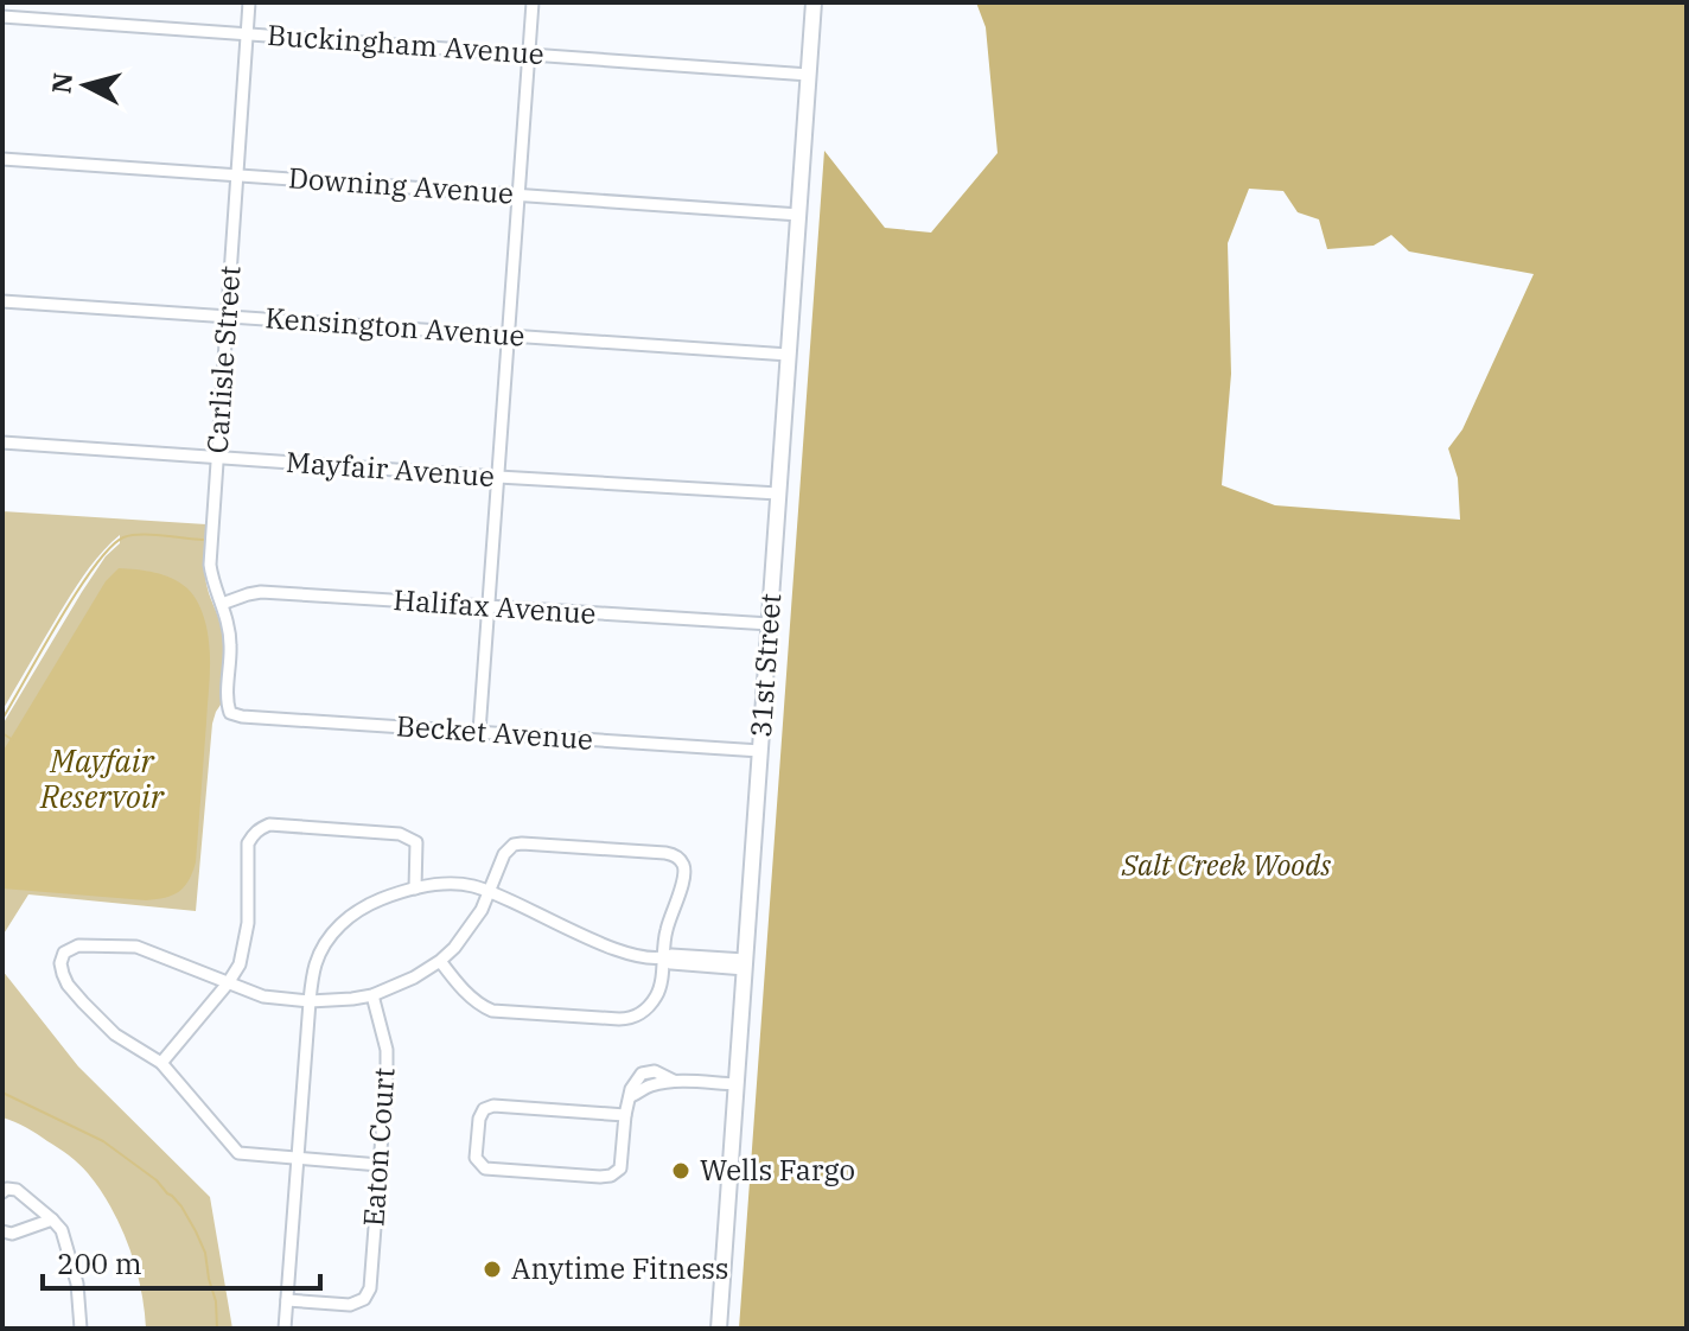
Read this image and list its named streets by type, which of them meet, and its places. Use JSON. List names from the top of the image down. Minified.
{"streets":{"main road":["31st Street"],"street":["Buckingham Avenue","Downing Avenue","Kensington Avenue","Carlisle Street","Mayfair Avenue","Halifax Avenue","Becket Avenue","Eaton Court"]},"crossings":[["Buckingham Avenue","Carlisle Street"],["Buckingham Avenue","31st Street"],["Downing Avenue","Carlisle Street"],["Downing Avenue","31st Street"],["Kensington Avenue","Carlisle Street"],["Kensington Avenue","31st Street"],["Carlisle Street","Mayfair Avenue"],["Carlisle Street","Halifax Avenue"],["Carlisle Street","Becket Avenue"],["Mayfair Avenue","31st Street"],["Halifax Avenue","31st Street"],["31st Street","Becket Avenue"]],"water":["Mayfair Reservoir"],"parks":["Salt Creek Woods"],"places":["Wells Fargo","Anytime Fitness"],"scale_bar":"200 m","north":"left"}
